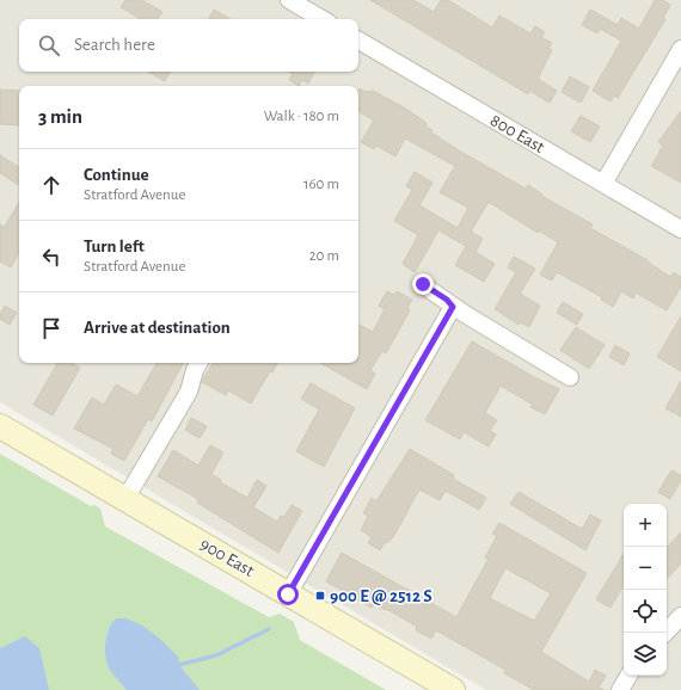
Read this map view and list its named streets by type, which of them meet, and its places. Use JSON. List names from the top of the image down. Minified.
{"streets":{"street":["800 East","900 East"]},"places":{"transit":["900 E @ 2512 S"]},"page":{"search":"Search here","heading":["3 min","Walk · 180 m"],"list":[["Continue","Stratford Avenue","160 m"],["Turn left","Stratford Avenue","20 m"],"Arrive at destination"],"map_buttons":["+","−"]}}
